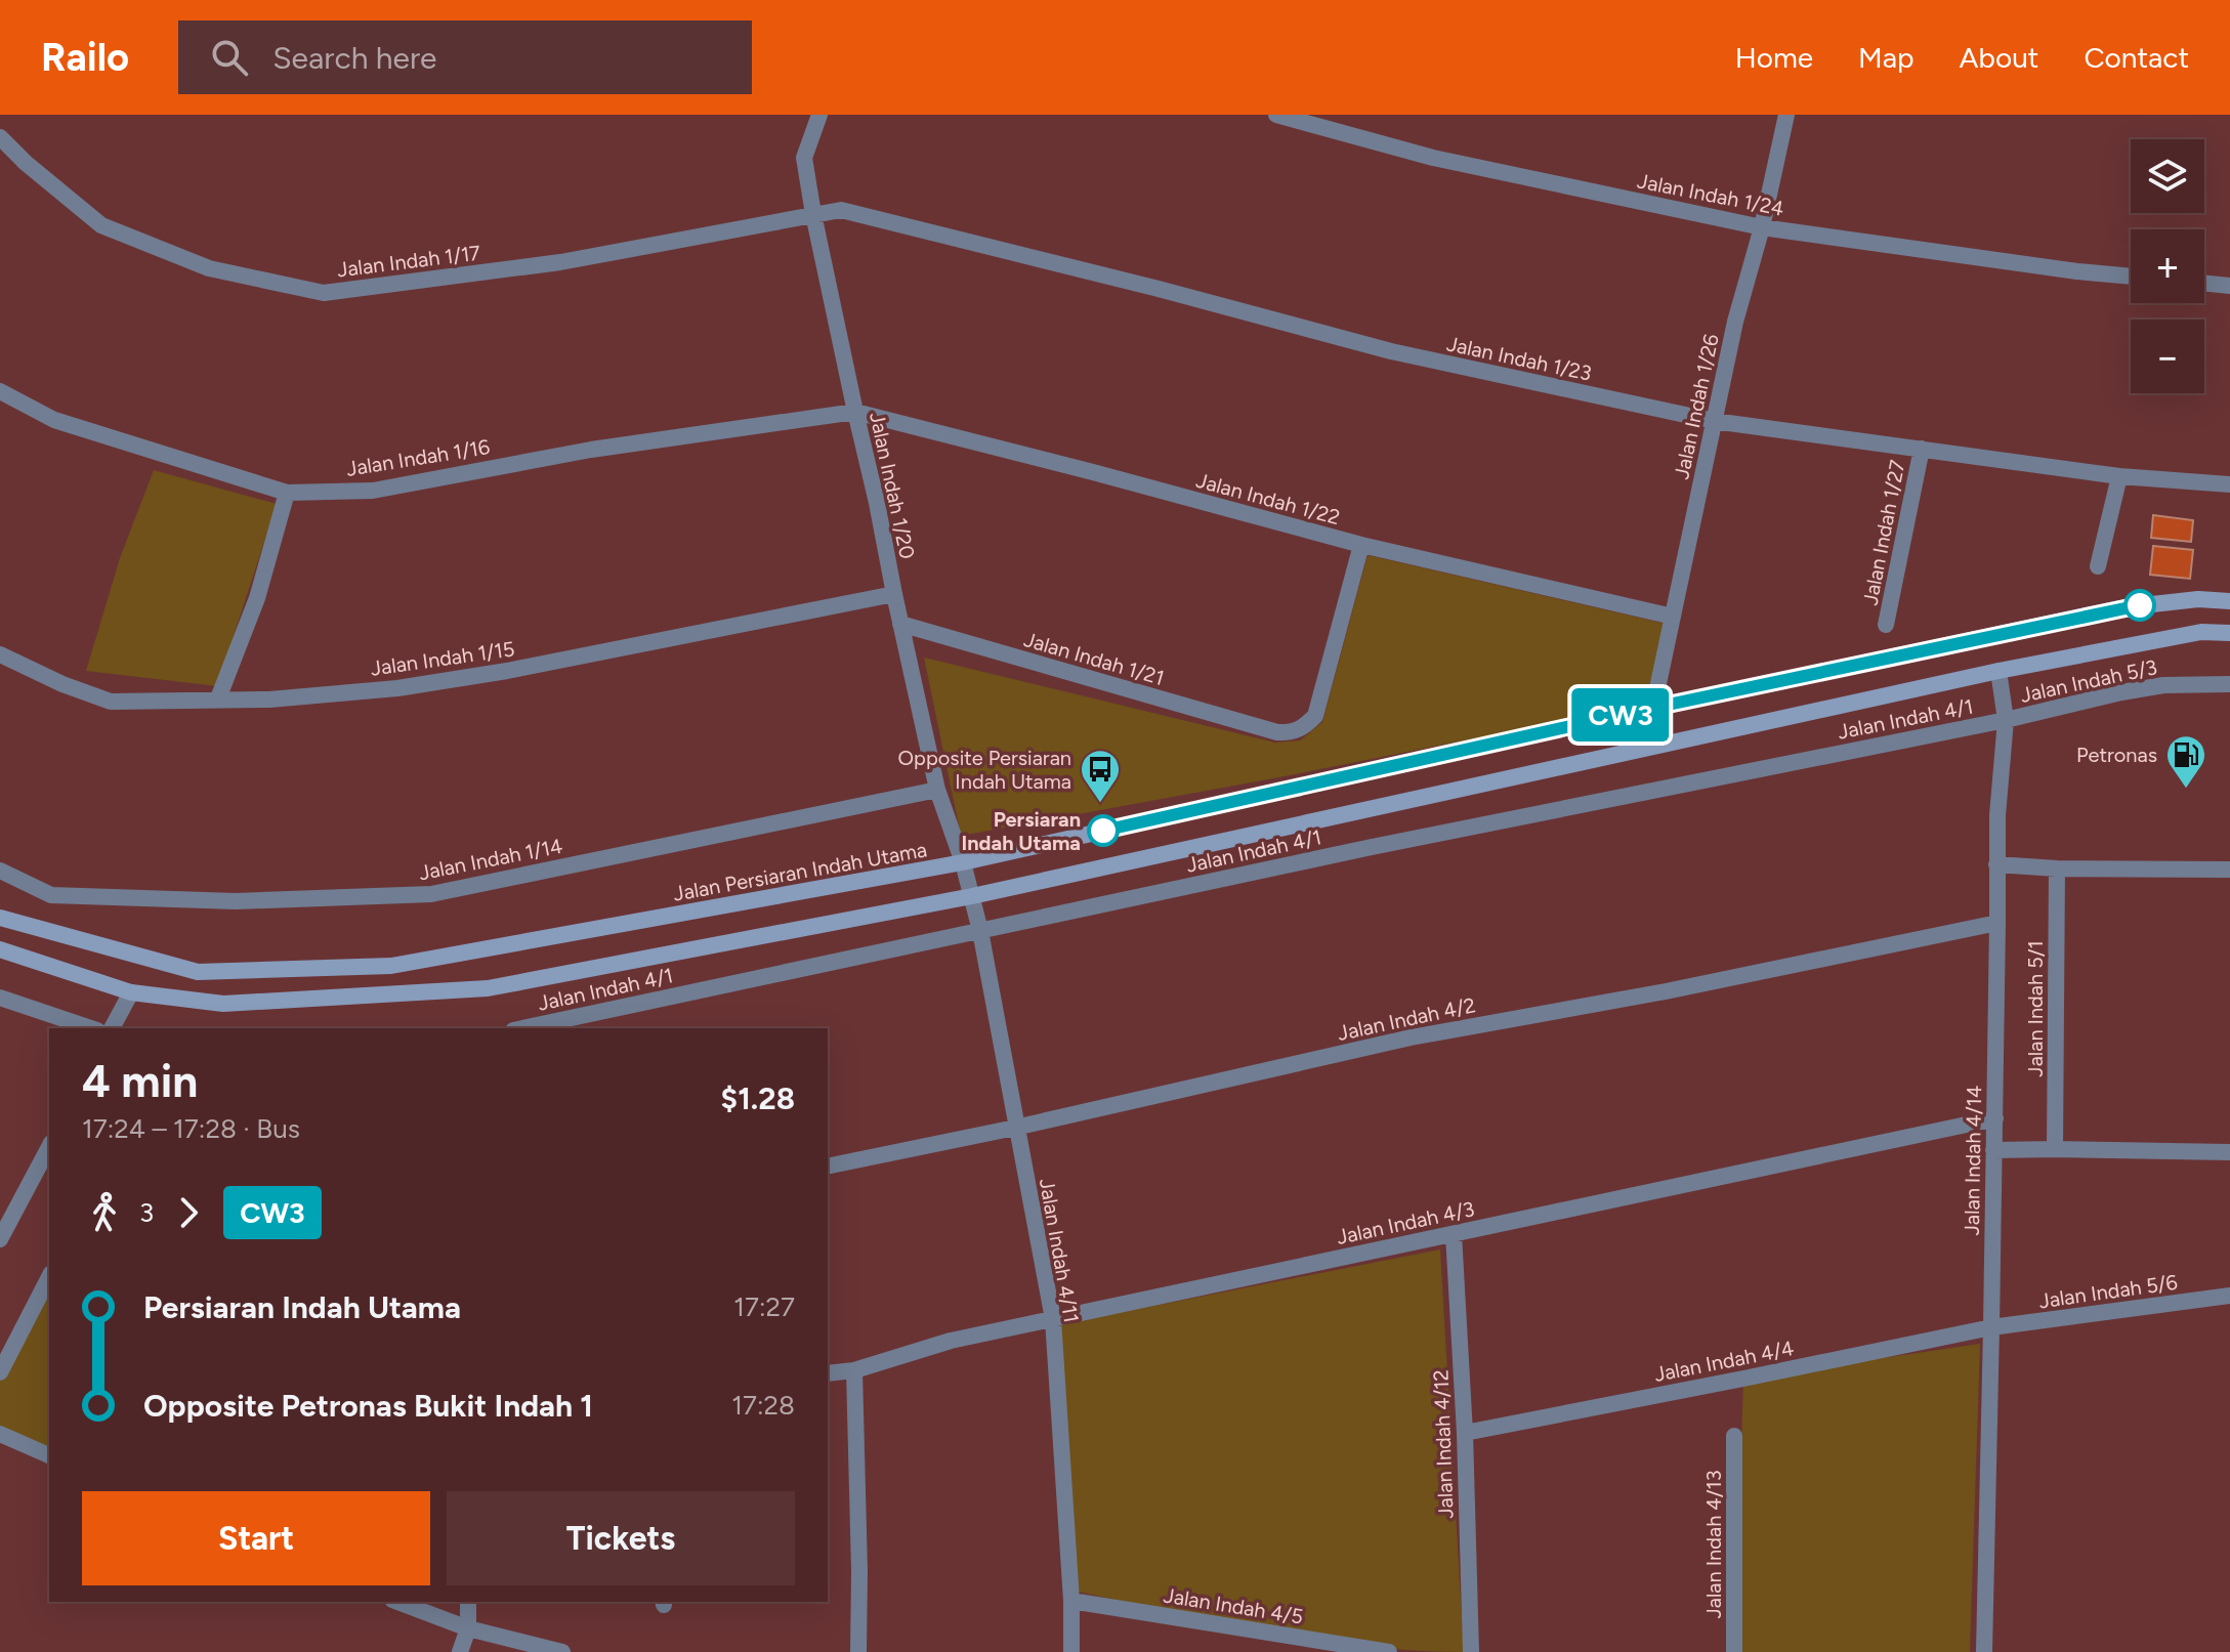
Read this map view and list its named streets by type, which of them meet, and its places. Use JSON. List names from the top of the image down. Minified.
{"streets":{"main road":["Jalan Persiaran Indah Utama"],"street":["Jalan Indah 1/24","Jalan Indah 1/17","Jalan Indah 1/23","Jalan Indah 1/26","Jalan Indah 1/16","Jalan Indah 1/20","Jalan Indah 1/22","Jalan Indah 1/27","Jalan Indah 1/15","Jalan Indah 1/21","Jalan Indah 5/3","Jalan Indah 4/1","Jalan Indah 1/14","Jalan Indah 5/1","Jalan Indah 4/2","Jalan Indah 4/14","Jalan Indah 4/3","Jalan Indah 4/11","Jalan Indah 5/6","Jalan Indah 4/4","Jalan Indah 4/12","Jalan Indah 4/13","Jalan Indah 4/5"]},"crossings":[["Jalan Indah 1/24","Jalan Indah 1/26"],["Jalan Indah 1/17","Jalan Indah 1/23"],["Jalan Indah 1/17","Jalan Indah 1/20"],["Jalan Indah 1/23","Jalan Indah 1/26"],["Jalan Indah 1/23","Jalan Indah 1/20"],["Jalan Indah 1/23","Jalan Indah 1/27"],["Jalan Indah 1/26","Jalan Indah 1/22"],["Jalan Indah 1/26","Jalan Persiaran Indah Utama"],["Jalan Indah 1/16","Jalan Indah 1/20"],["Jalan Indah 1/16","Jalan Indah 1/22"],["Jalan Indah 1/20","Jalan Indah 1/22"],["Jalan Indah 1/20","Jalan Indah 1/15"],["Jalan Indah 1/20","Jalan Indah 1/21"],["Jalan Indah 1/20","Jalan Indah 1/14"],["Jalan Indah 1/20","Jalan Persiaran Indah Utama"],["Jalan Indah 1/20","Jalan Indah 4/11"],["Jalan Indah 1/22","Jalan Indah 1/21"],["Jalan Indah 5/3","Jalan Indah 4/1"],["Jalan Indah 5/3","Jalan Indah 4/14"],["Jalan Indah 4/1","Jalan Indah 4/14"],["Jalan Indah 4/1","Jalan Indah 4/11"],["Jalan Persiaran Indah Utama","Jalan Indah 4/11"],["Jalan Indah 4/2","Jalan Indah 4/14"],["Jalan Indah 4/2","Jalan Indah 4/11"],["Jalan Indah 4/14","Jalan Indah 4/3"],["Jalan Indah 4/14","Jalan Indah 5/6"],["Jalan Indah 4/14","Jalan Indah 4/4"],["Jalan Indah 4/3","Jalan Indah 4/11"],["Jalan Indah 4/3","Jalan Indah 4/12"],["Jalan Indah 4/11","Jalan Indah 4/5"],["Jalan Indah 5/6","Jalan Indah 4/4"],["Jalan Indah 4/4","Jalan Indah 4/12"]],"places":{"fuel station":["Petronas"],"bus stop":["Opposite Persiaran Indah Utama"],"other":["Persiaran Indah Utama"]},"lines":["bus line CW3"],"page":{"header":"Railo","search":"Search here","nav":["Home","Map","About","Contact"],"on_map":"CW3","map_buttons":["+","−"],"heading":["4 min","17:24 – 17:28 · Bus","$1.28"],"legs":["3","CW3"],"list":[{"name":"Persiaran Indah Utama","value":"17:27"},{"name":"Opposite Petronas Bukit Indah 1","value":"17:28"}],"buttons":["Start","Tickets"]}}
